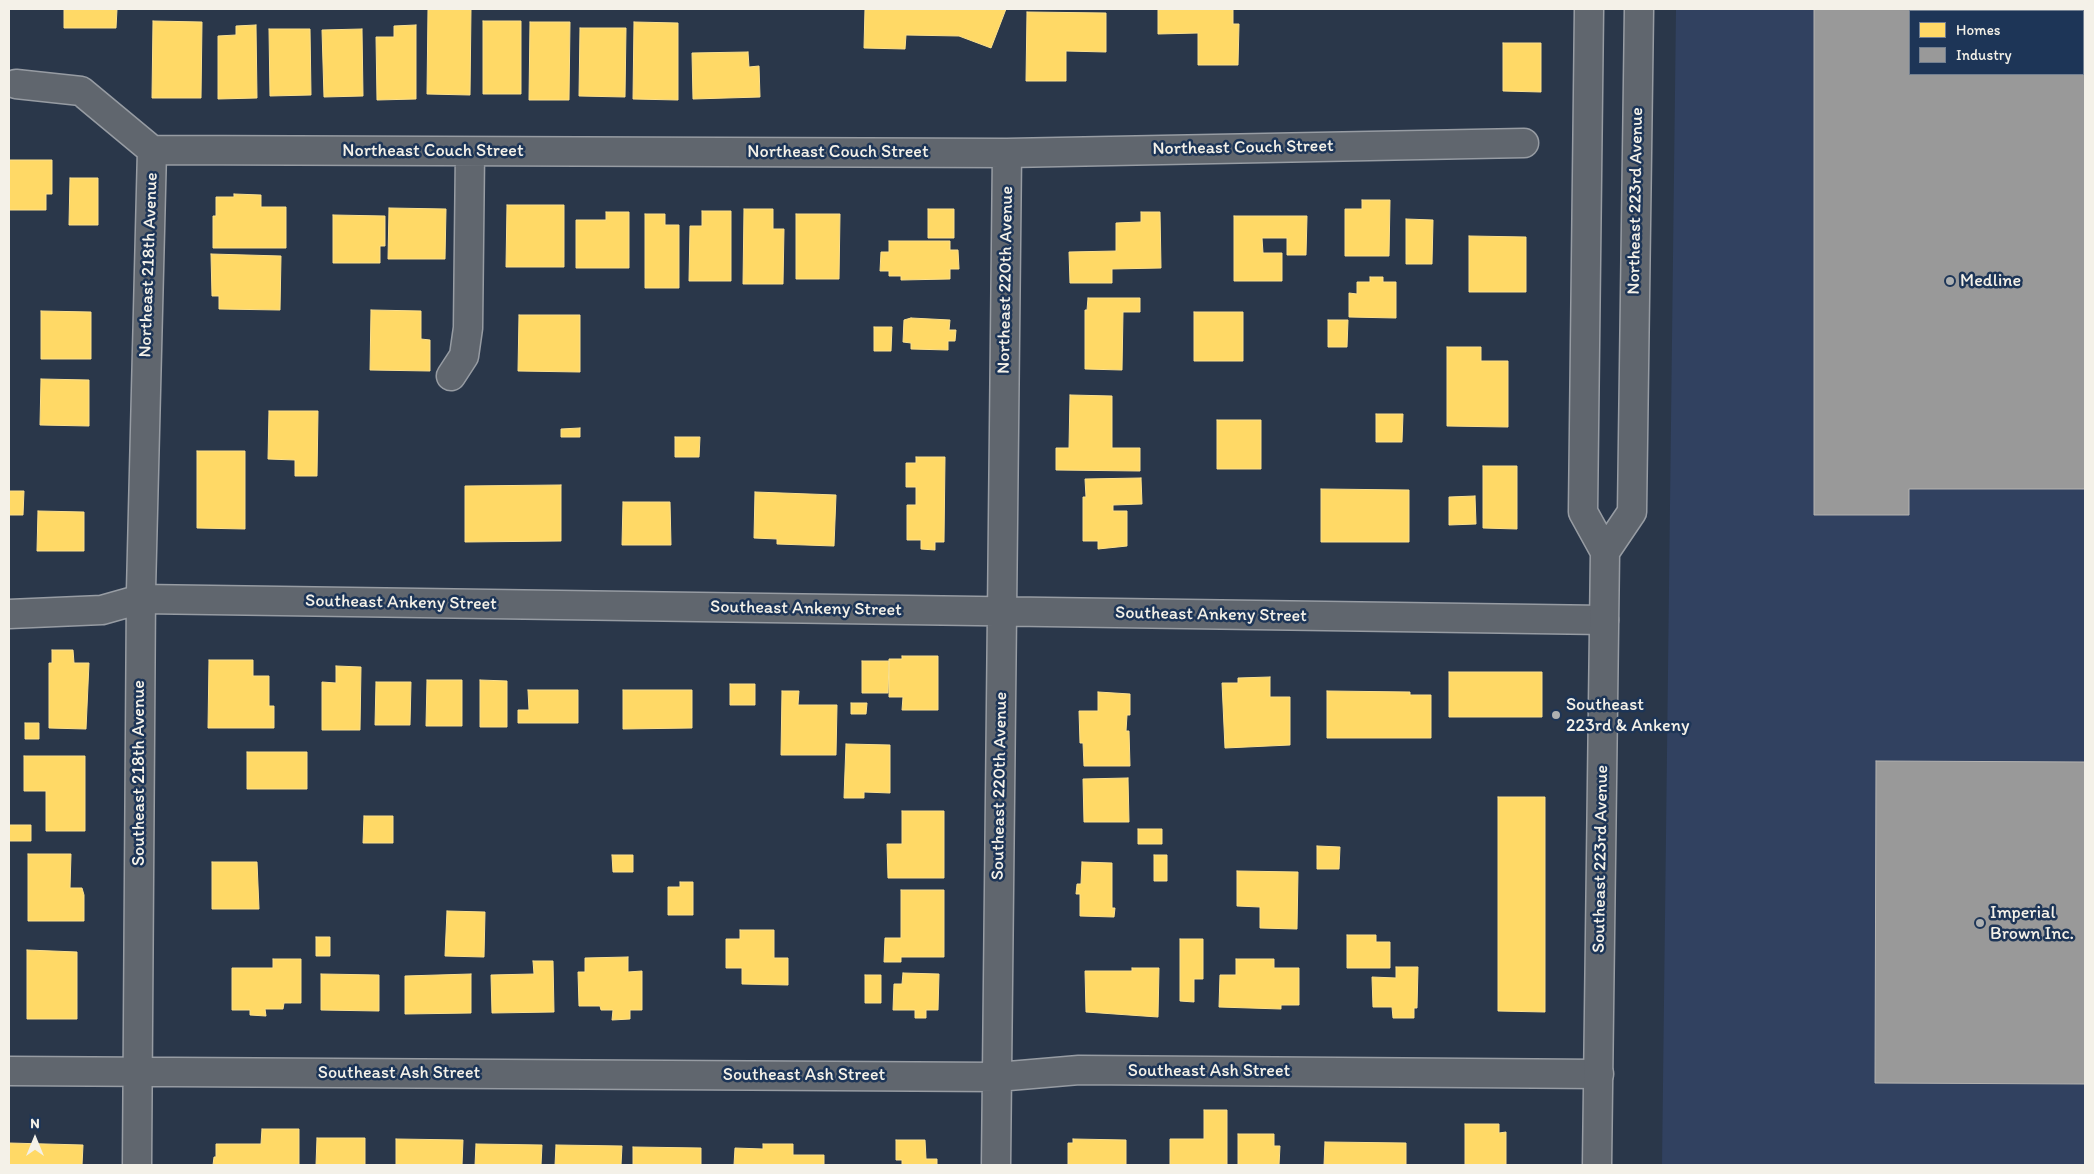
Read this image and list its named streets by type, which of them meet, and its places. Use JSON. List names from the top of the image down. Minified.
{"streets":{"street":["Northeast Couch Street","Northeast 223rd Avenue","Northeast 218th Avenue","Northeast 220th Avenue","Southeast Ankeny Street","Southeast 218th Avenue","Southeast 220th Avenue","Southeast 223rd Avenue","Southeast Ash Street"]},"crossings":[["Northeast Couch Street","Northeast 218th Avenue"],["Northeast Couch Street","Northeast 220th Avenue"],["Northeast 223rd Avenue","Southeast 223rd Avenue"],["Northeast 218th Avenue","Southeast 218th Avenue"],["Northeast 220th Avenue","Southeast 220th Avenue"],["Southeast Ankeny Street","Southeast 218th Avenue"],["Southeast Ankeny Street","Southeast 220th Avenue"],["Southeast Ankeny Street","Southeast 223rd Avenue"],["Southeast 218th Avenue","Southeast Ash Street"],["Southeast 220th Avenue","Southeast Ash Street"],["Southeast 223rd Avenue","Southeast Ash Street"]],"places":["Medline","Southeast 223rd & Ankeny","Imperial Brown Inc."],"legend":["Homes","Industry"],"north":"top"}
